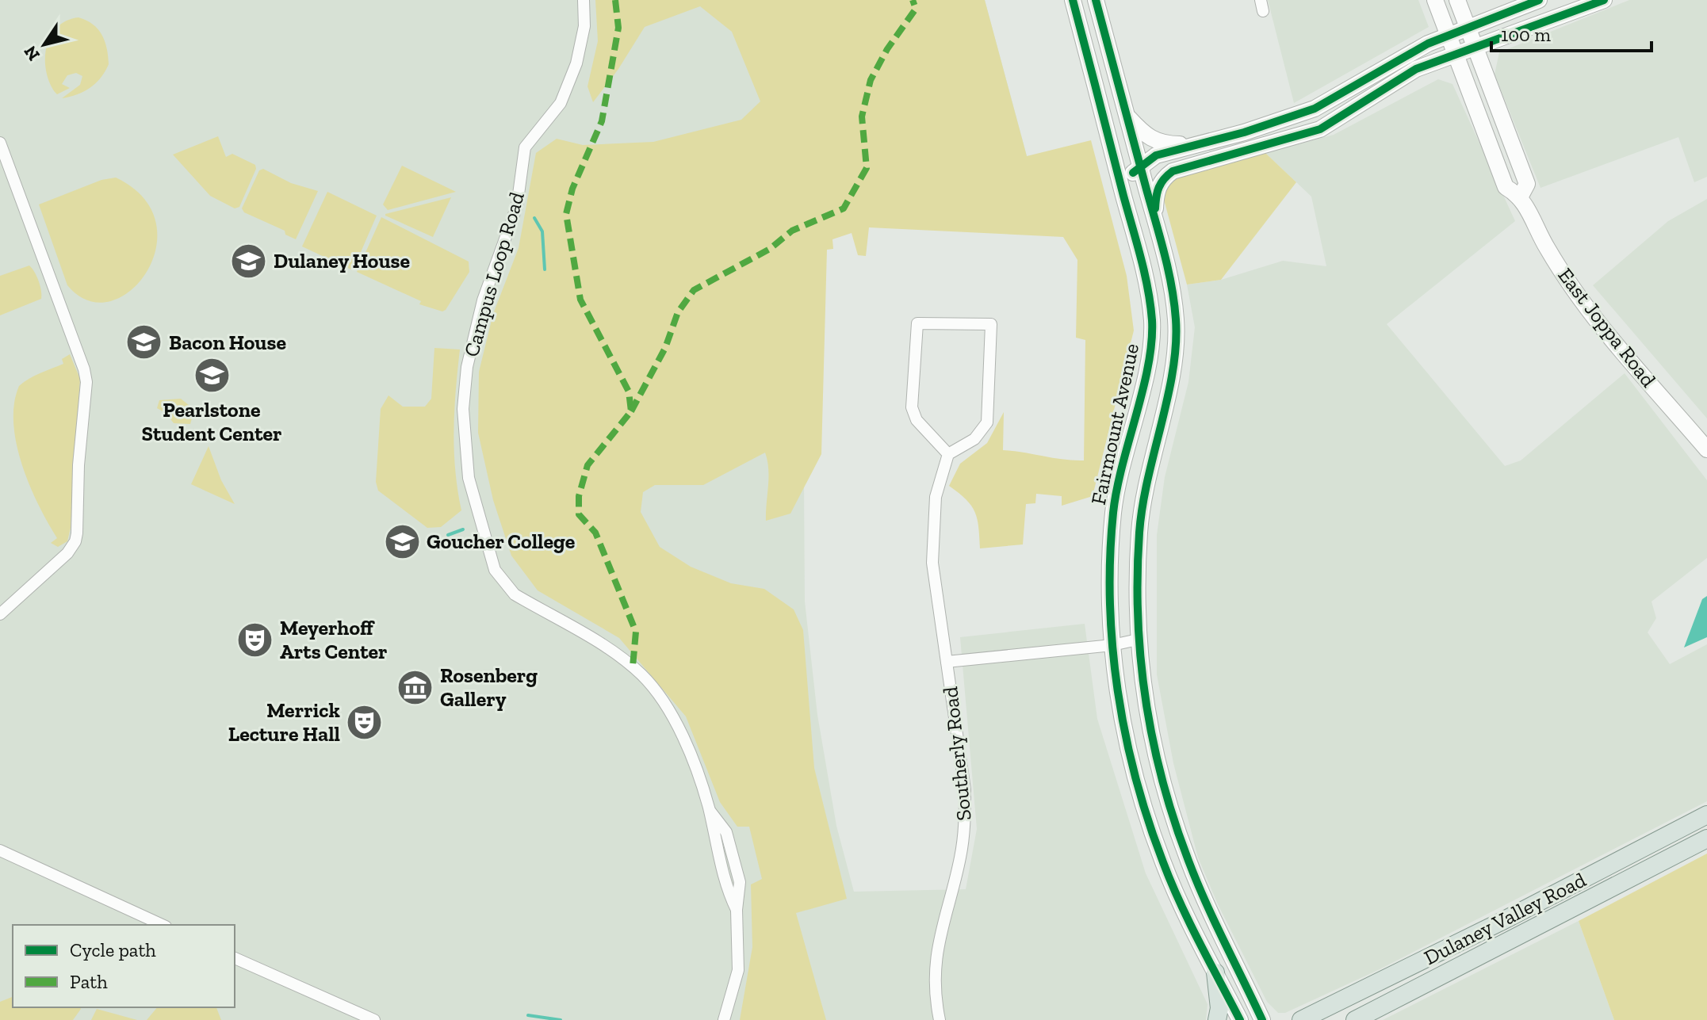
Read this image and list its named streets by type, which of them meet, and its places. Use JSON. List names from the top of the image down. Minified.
{"streets":{"main road":["East Joppa Road","Fairmount Avenue","Dulaney Valley Road"],"street":["Campus Loop Road","Southerly Road"]},"crossings":[["East Joppa Road","Fairmount Avenue"]],"places":{"school or university":["Dulaney House","Bacon House","Pearlstone Student Center","Goucher College"],"theatre":["Meyerhoff Arts Center","Merrick Lecture Hall"],"museum":["Rosenberg Gallery"]},"legend":["Cycle path","Path"],"scale_bar":"100 m","north":"bottom left"}
